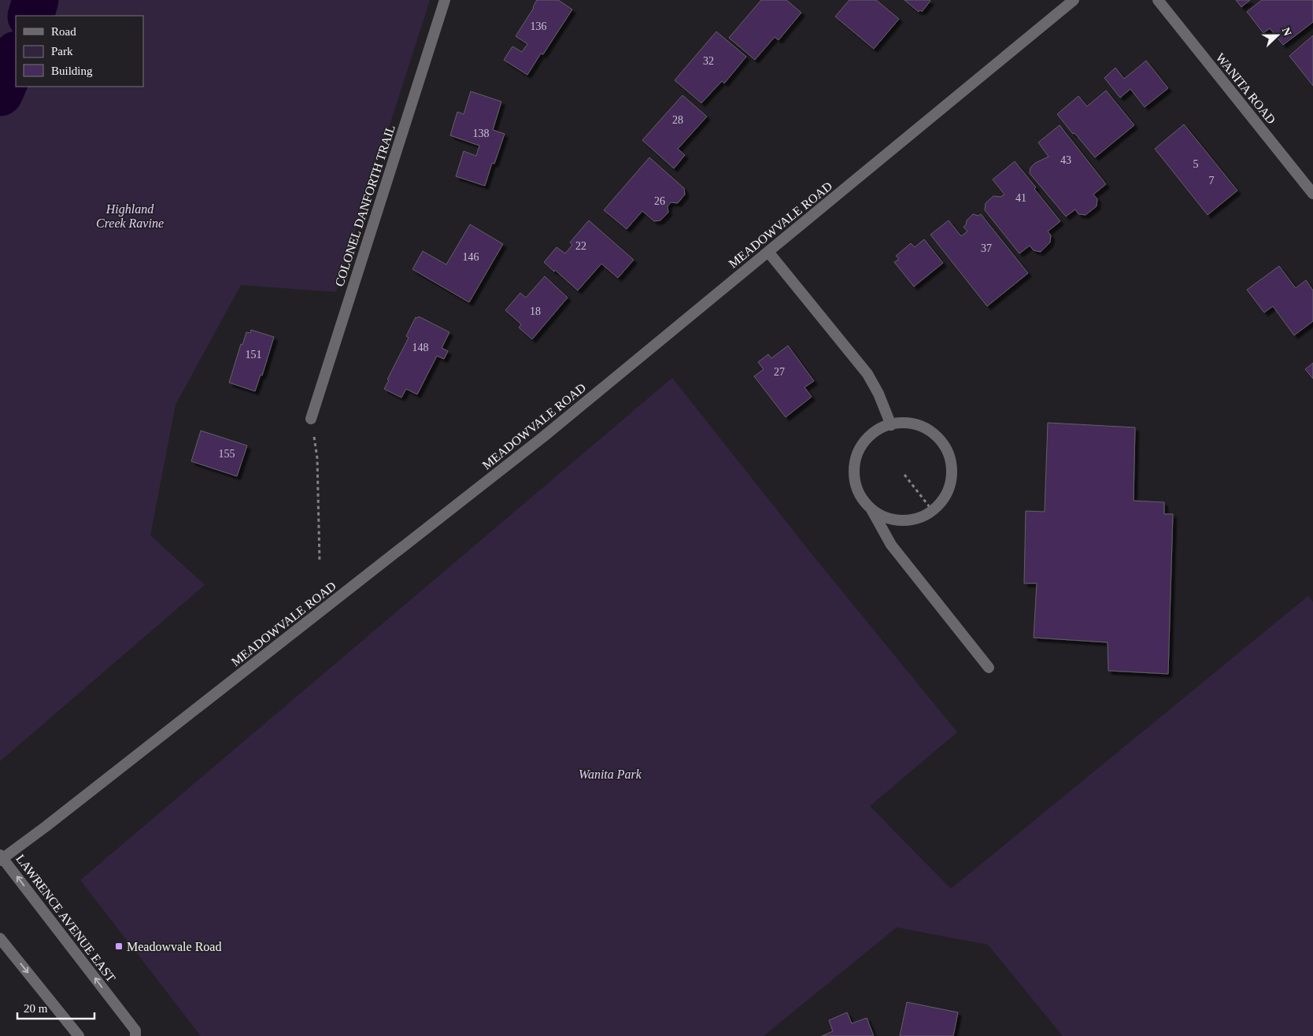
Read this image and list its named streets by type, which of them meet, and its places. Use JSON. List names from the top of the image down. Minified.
{"streets":{"street":["WANITA ROAD","COLONEL DANFORTH TRAIL","MEADOWVALE ROAD","LAWRENCE AVENUE EAST"]},"crossings":[["MEADOWVALE ROAD","LAWRENCE AVENUE EAST"]],"parks":["Highland Creek Ravine","Wanita Park"],"places":{"transit":["Meadowvale Road"]},"house_numbers":["136","32","28","138","43","5","7","41","26","22","37","146","18","148","151","27","155"],"legend":["Road","Park","Building"],"scale_bar":"20 m","north":"right"}
